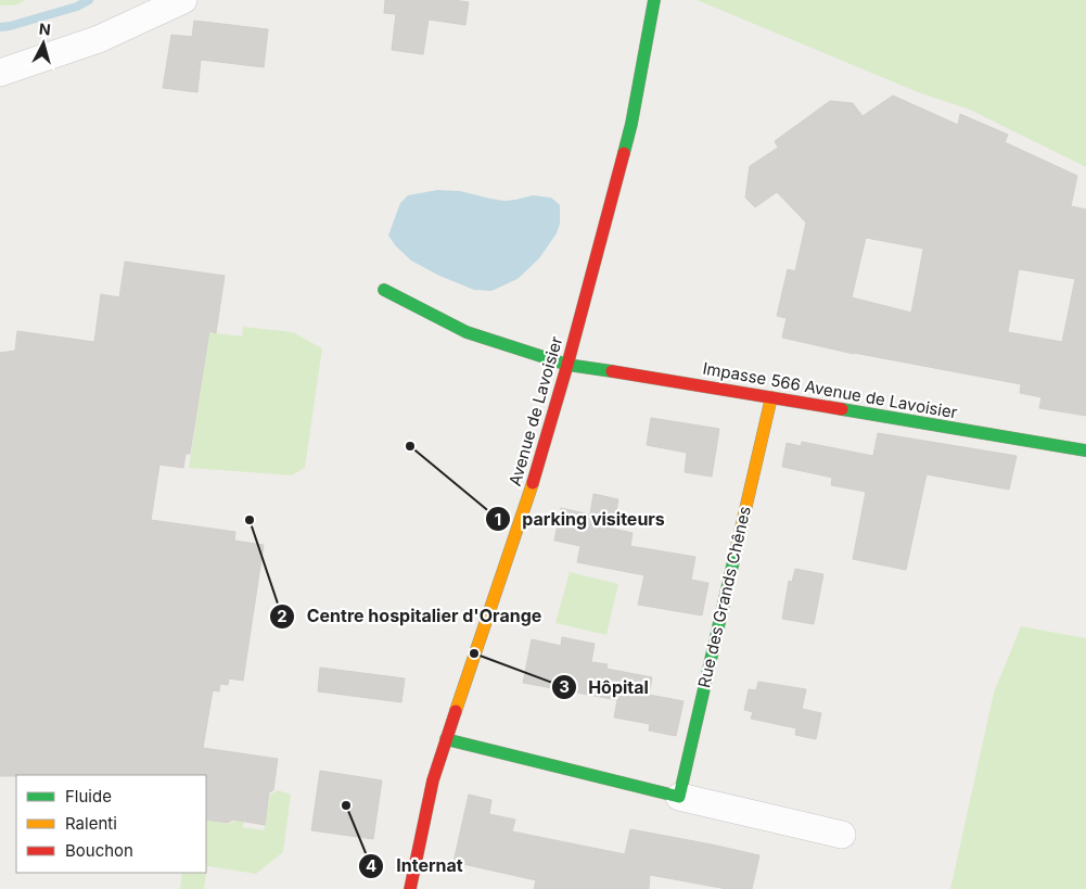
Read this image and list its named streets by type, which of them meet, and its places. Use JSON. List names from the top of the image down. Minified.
{"streets":{"street":["Impasse 566 Avenue de Lavoisier","Avenue de Lavoisier","Rue des Grands Chênes"]},"crossings":[["Impasse 566 Avenue de Lavoisier","Avenue de Lavoisier"],["Impasse 566 Avenue de Lavoisier","Rue des Grands Chênes"]],"places":["parking visiteurs","Centre hospitalier d'Orange","Hôpital","Internat"],"legend":["Fluide","Ralenti","Bouchon"],"north":"top"}
